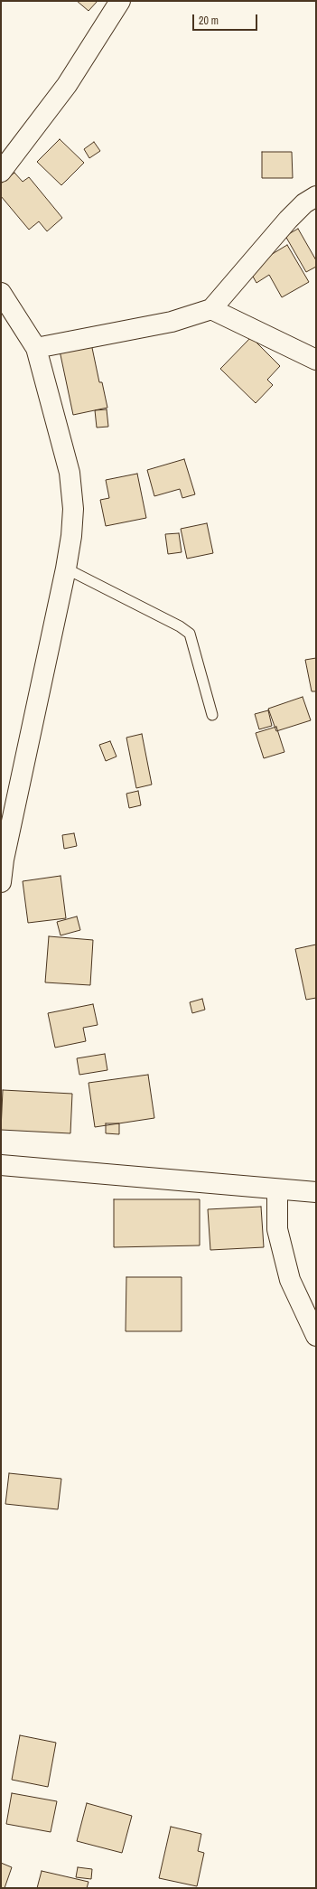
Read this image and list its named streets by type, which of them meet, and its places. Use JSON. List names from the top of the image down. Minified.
{"scale_bar":"20 m"}
